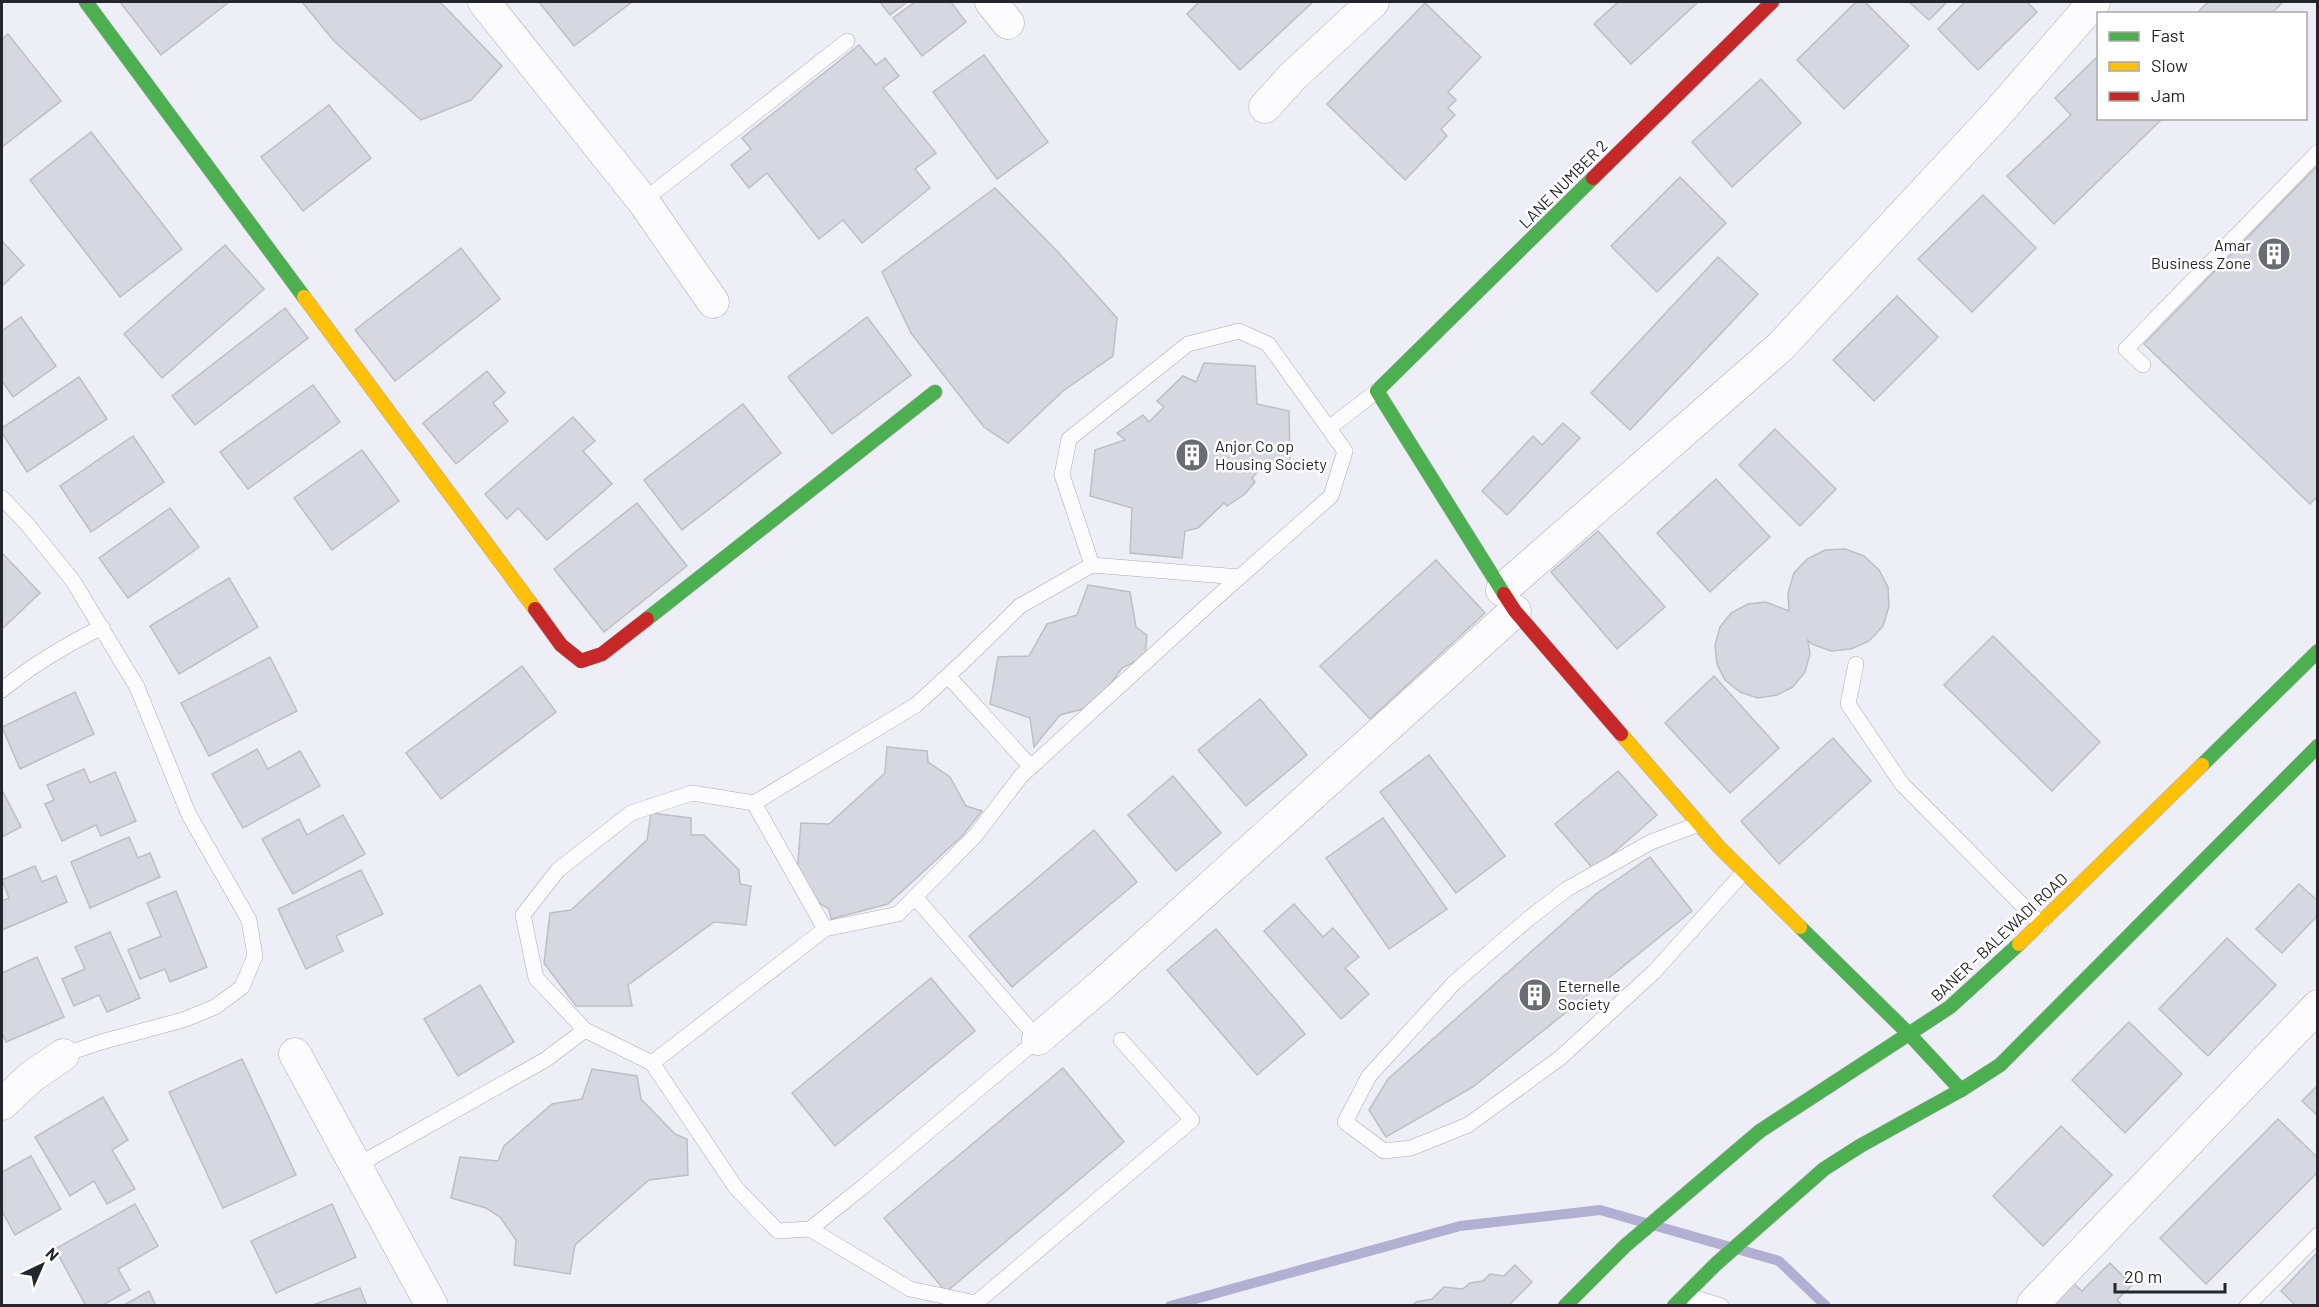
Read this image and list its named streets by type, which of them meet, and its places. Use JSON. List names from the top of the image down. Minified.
{"streets":{"street":["LANE NUMBER 2","BANER - BALEWADI ROAD"]},"places":{"building":["Amar Business Zone","Anjor Co op Housing Society","Eternelle Society"]},"legend":["Fast","Slow","Jam"],"scale_bar":"20 m","north":"top right"}
